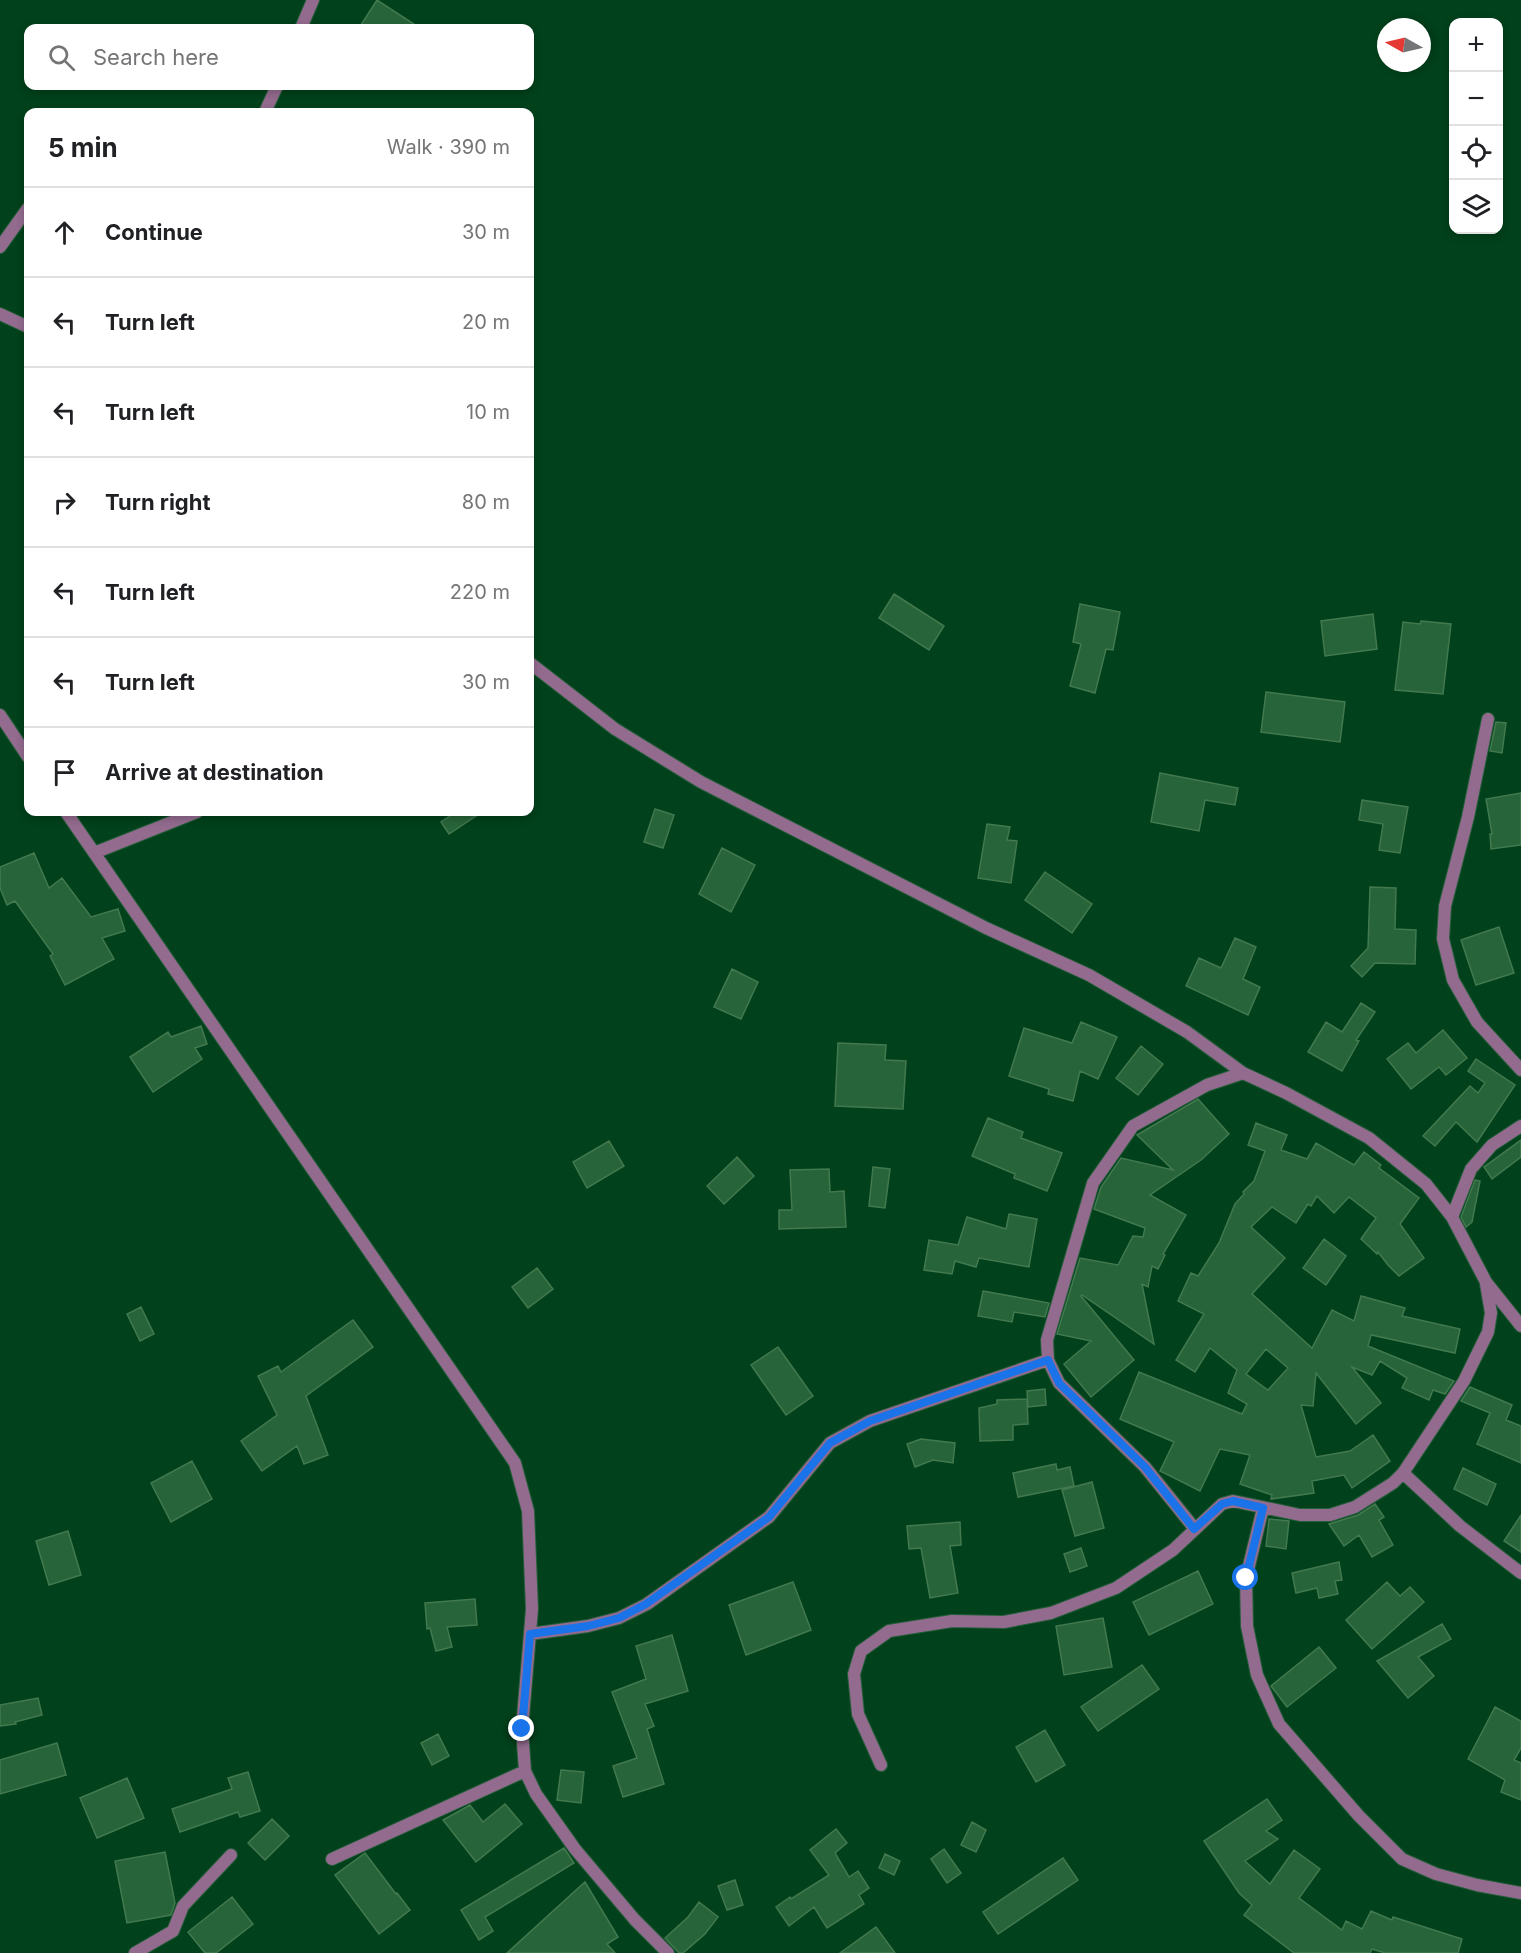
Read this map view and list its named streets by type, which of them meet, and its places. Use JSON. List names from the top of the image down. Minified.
{"north":"left","page":{"map_buttons":["+","−"],"search":"Search here","heading":["5 min","Walk · 390 m"],"list":[["Continue","30 m"],["Turn left","20 m"],["Turn left","10 m"],["Turn right","80 m"],["Turn left","220 m"],["Turn left","30 m"],"Arrive at destination"]}}
